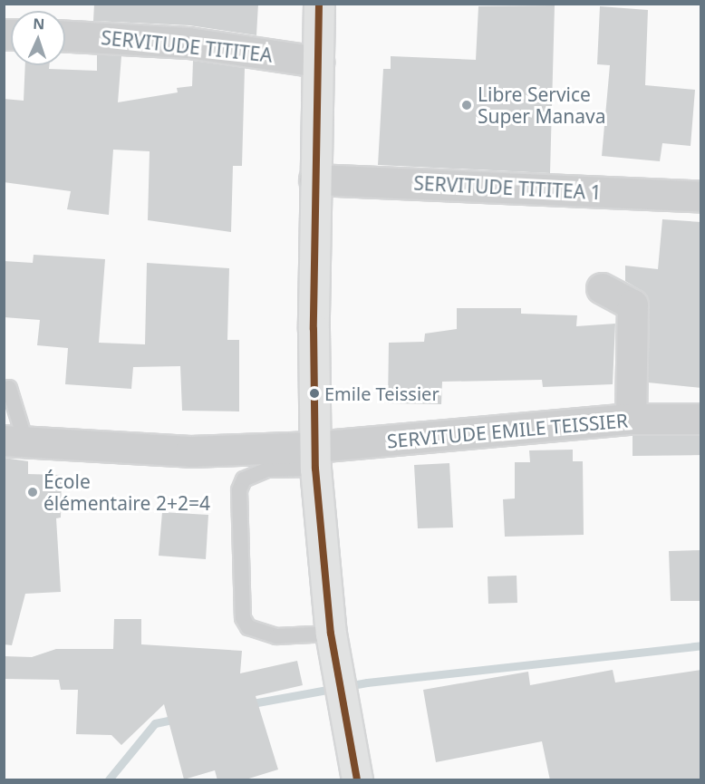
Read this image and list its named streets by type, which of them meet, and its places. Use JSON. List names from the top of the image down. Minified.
{"streets":{"street":["SERVITUDE TITITEA","SERVITUDE TITITEA 1","SERVITUDE EMILE TEISSIER"]},"places":["Libre Service Super Manava","Emile Teissier","École élémentaire 2+2=4"],"north":"top"}
